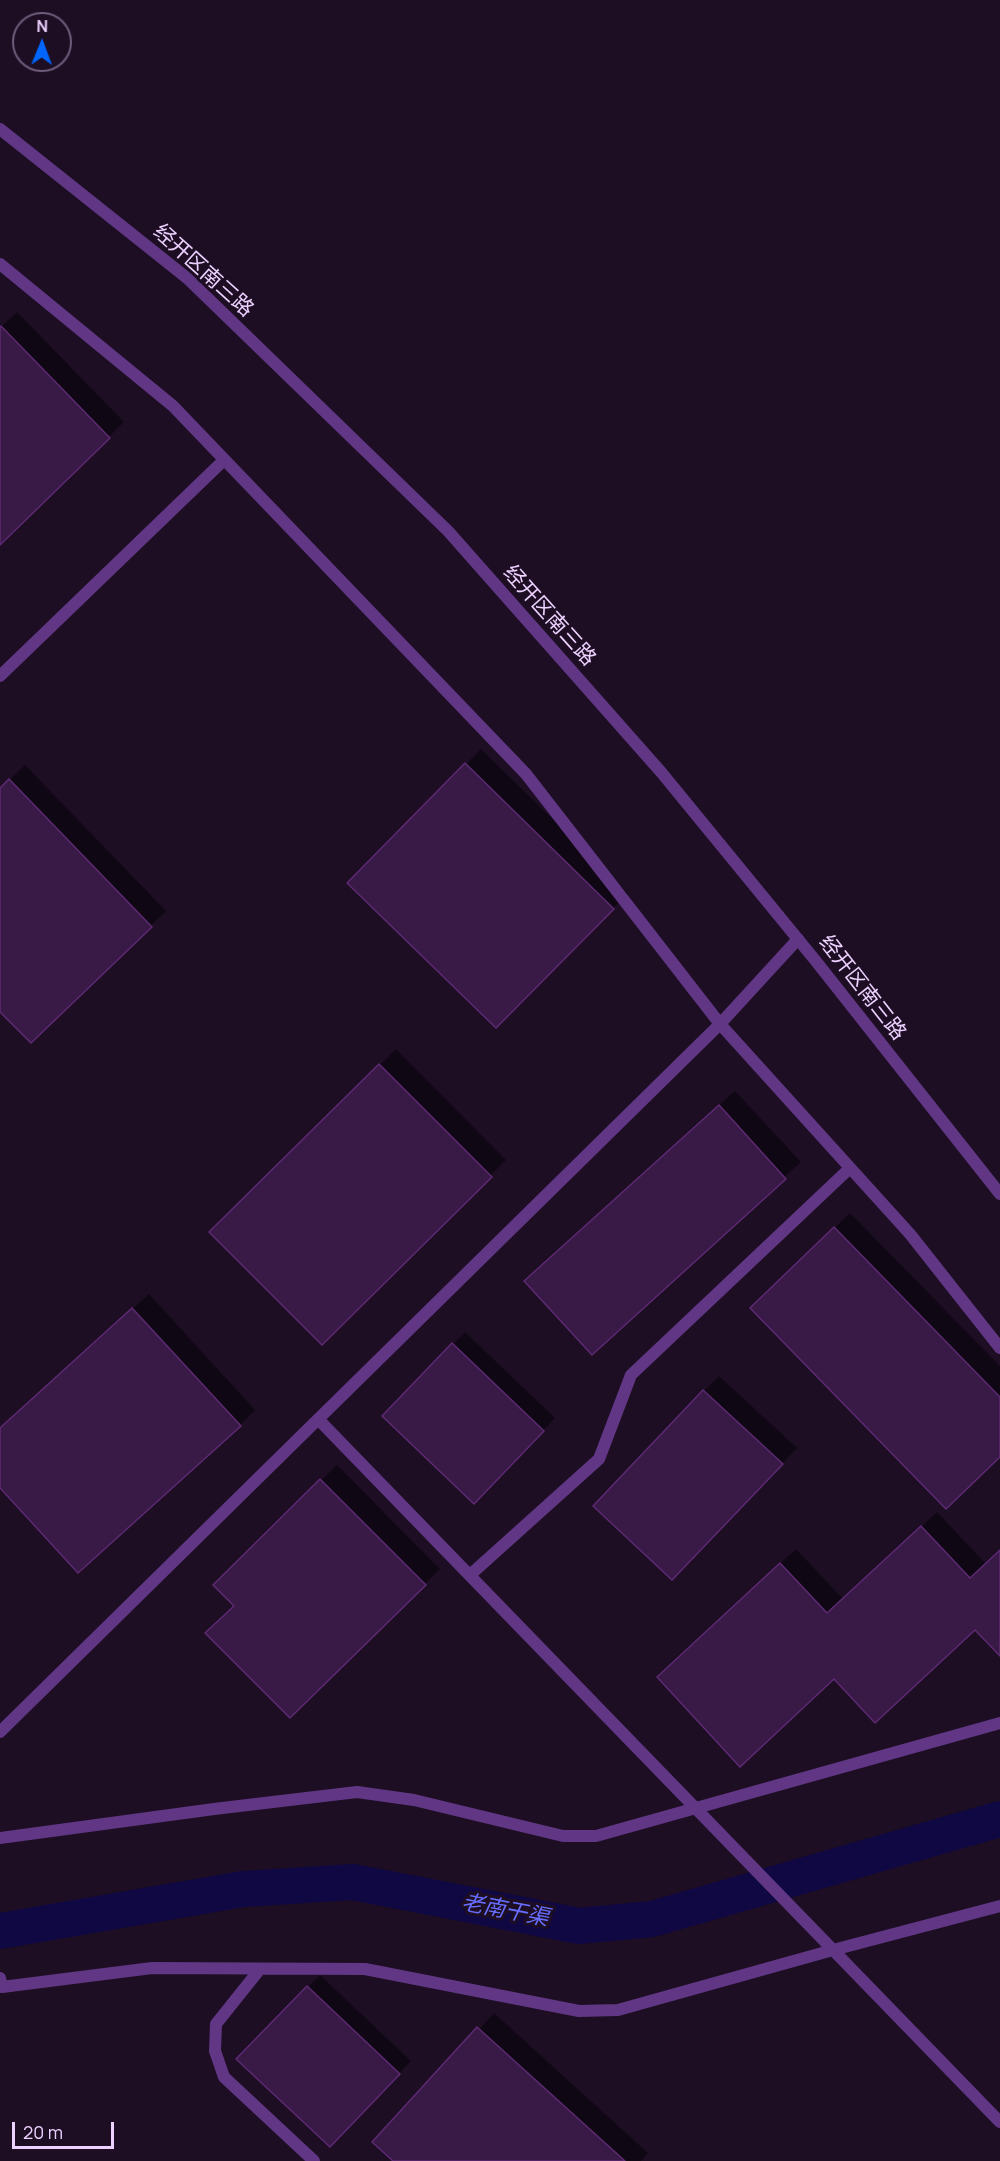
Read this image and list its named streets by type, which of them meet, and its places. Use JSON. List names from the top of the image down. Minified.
{"streets":{"street":["经开区南三路"]},"water":["老南干渠"],"scale_bar":"20 m","north":"top"}
